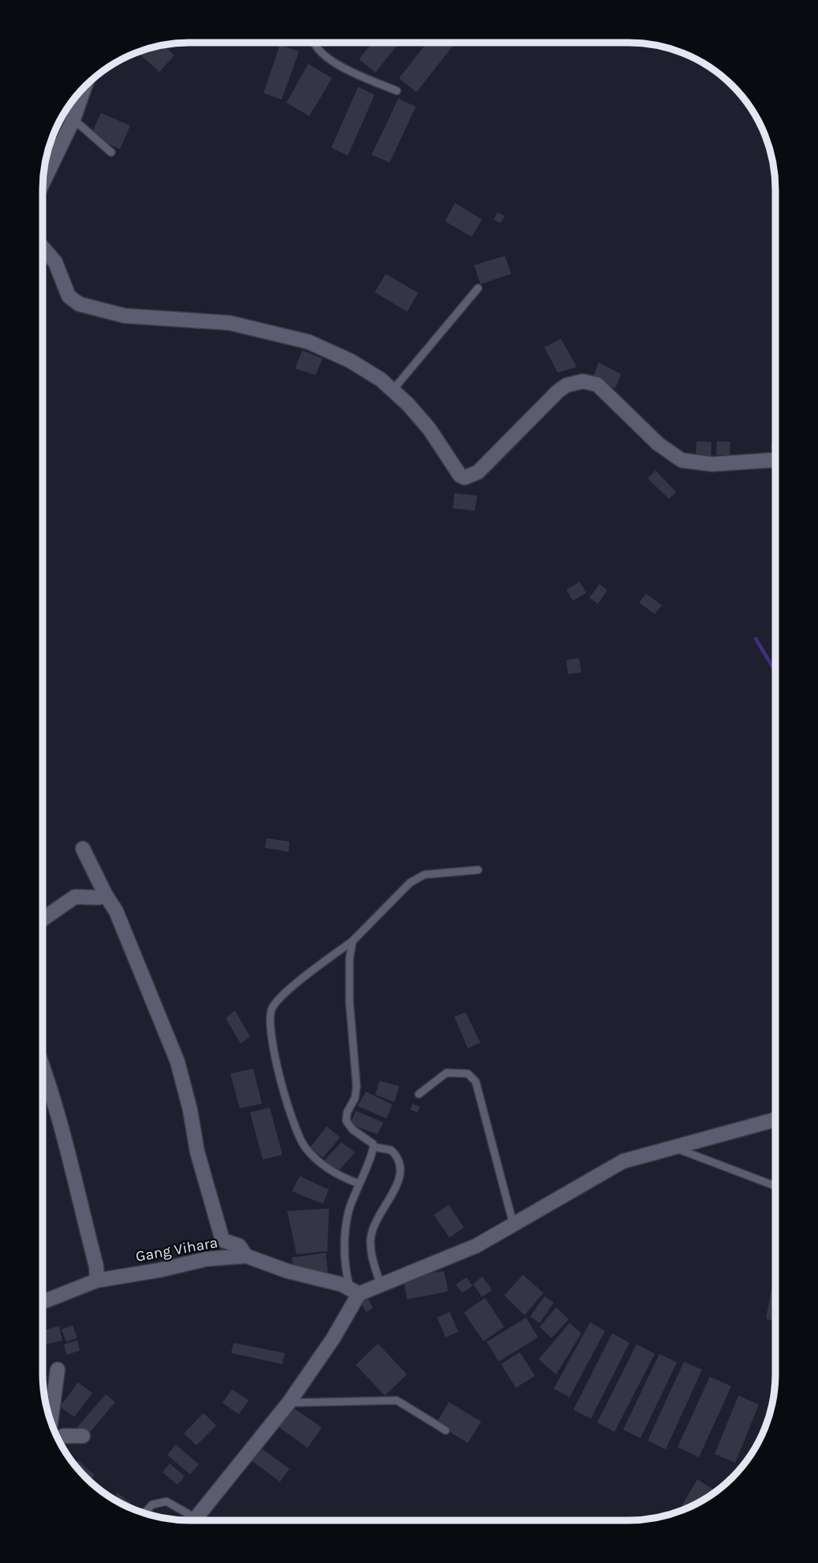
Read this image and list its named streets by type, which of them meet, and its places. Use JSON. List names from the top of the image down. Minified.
{"streets":{"street":["Gang Vihara"]}}
